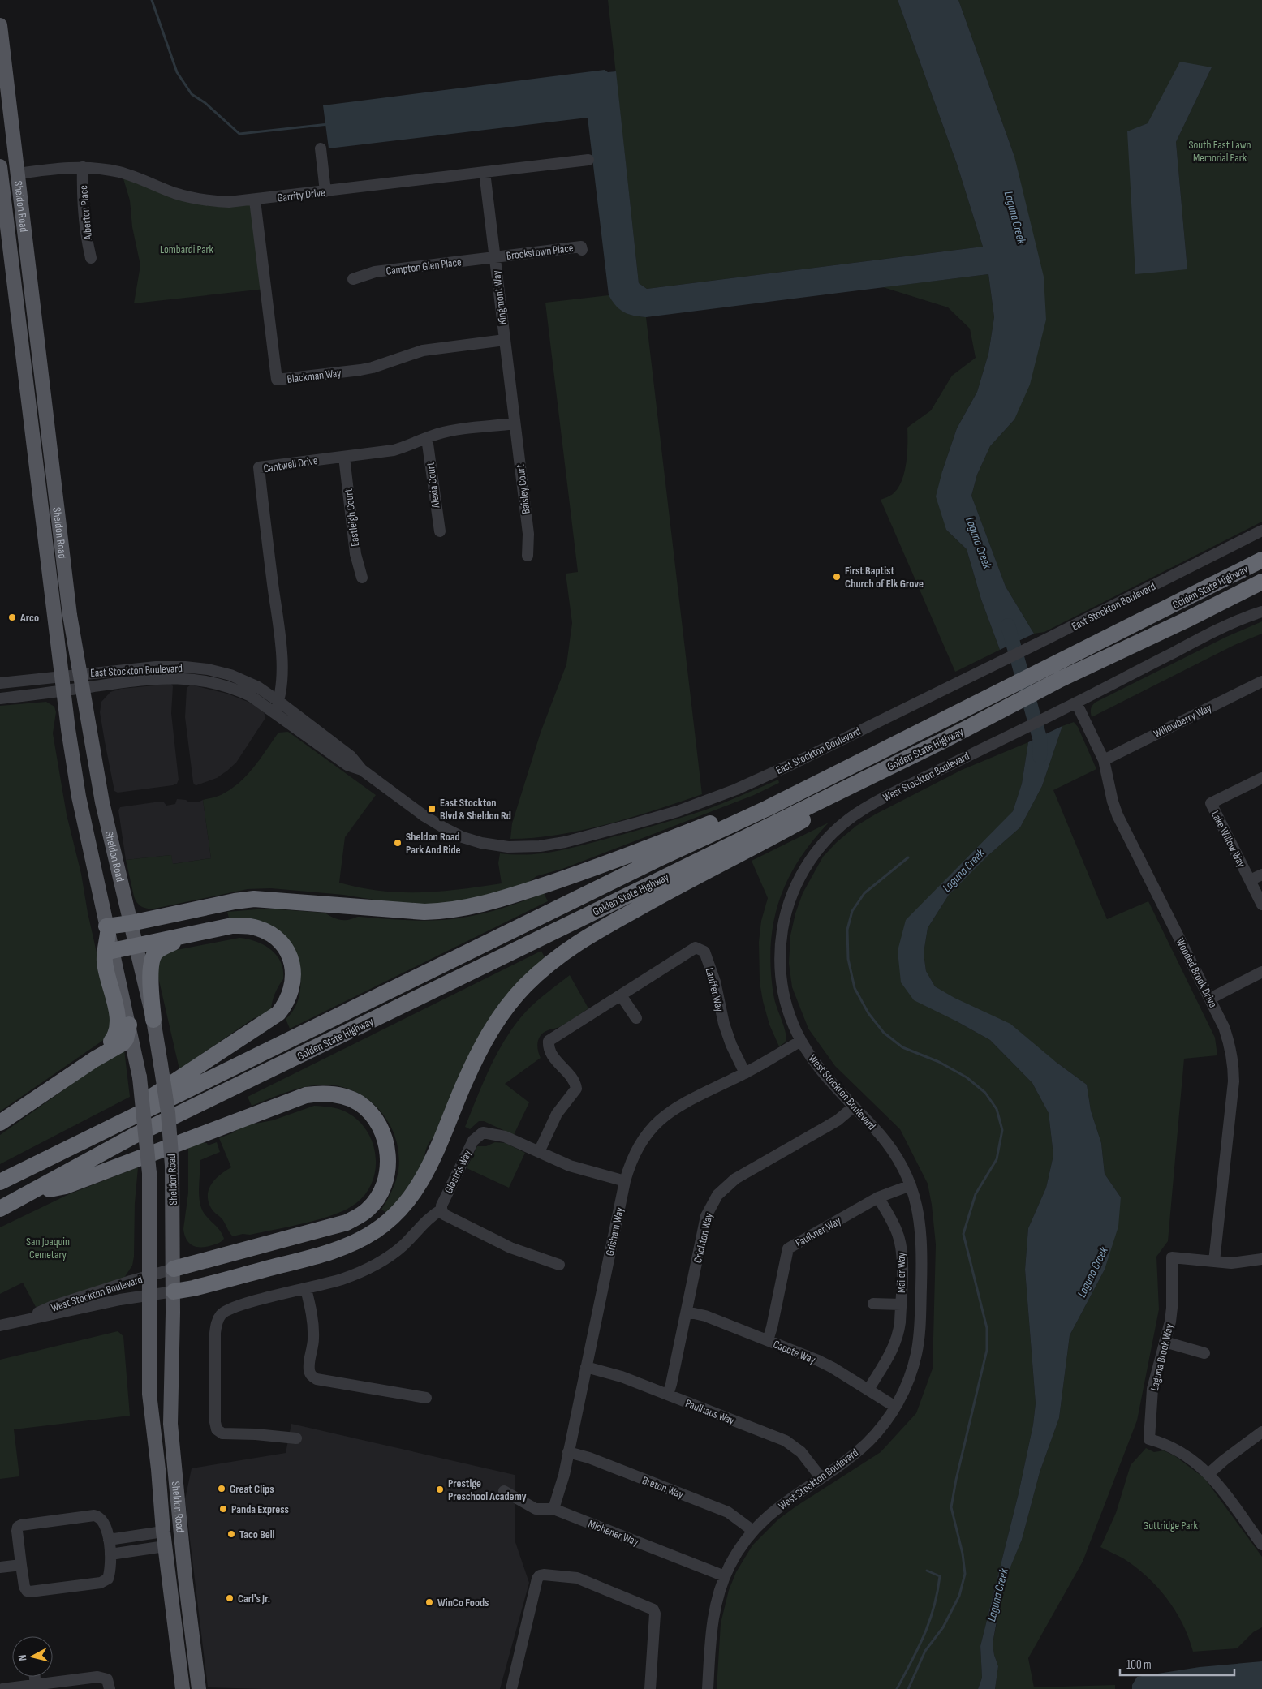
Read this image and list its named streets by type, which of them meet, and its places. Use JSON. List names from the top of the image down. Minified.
{"streets":{"highway":["Golden State Highway"],"main road":["Sheldon Road"],"street":["Garrity Drive","Alberton Place","Brookstown Place","Campton Glen Place","Kingmont Way","Blackman Way","Cantwell Drive","Alexia Court","Baisley Court","Eastleigh Court","East Stockton Boulevard","Willowberry Way","West Stockton Boulevard","Lake Willow Way","Wooded Brook Drive","Lauffer Way","Glastris Way","Grisham Way","Faulkner Way","Crichton Way","Mailer Way","Capote Way","Laguna Brook Way","Paulhaus Way","Breton Way","Michener Way"]},"crossings":[["Garrity Drive","Sheldon Road"],["Garrity Drive","Alberton Place"],["Garrity Drive","Kingmont Way"],["Garrity Drive","Blackman Way"],["Sheldon Road","East Stockton Boulevard"],["Sheldon Road","West Stockton Boulevard"],["Brookstown Place","Campton Glen Place"],["Brookstown Place","Kingmont Way"],["Campton Glen Place","Kingmont Way"],["Kingmont Way","Blackman Way"],["Kingmont Way","Cantwell Drive"],["Kingmont Way","Baisley Court"],["Cantwell Drive","Alexia Court"],["Cantwell Drive","Baisley Court"],["Cantwell Drive","Eastleigh Court"],["Cantwell Drive","East Stockton Boulevard"],["Willowberry Way","Wooded Brook Drive"],["West Stockton Boulevard","Wooded Brook Drive"],["West Stockton Boulevard","Grisham Way"],["West Stockton Boulevard","Faulkner Way"],["West Stockton Boulevard","Crichton Way"],["West Stockton Boulevard","Capote Way"],["West Stockton Boulevard","Paulhaus Way"],["West Stockton Boulevard","Breton Way"],["West Stockton Boulevard","Michener Way"],["Wooded Brook Drive","Laguna Brook Way"],["Lauffer Way","Glastris Way"],["Lauffer Way","Grisham Way"],["Glastris Way","Grisham Way"],["Grisham Way","Paulhaus Way"],["Grisham Way","Breton Way"],["Grisham Way","Michener Way"],["Faulkner Way","Mailer Way"],["Faulkner Way","Capote Way"],["Crichton Way","Capote Way"],["Crichton Way","Paulhaus Way"],["Mailer Way","Capote Way"]],"water":["Laguna Creek"],"parks":["South East Lawn Memorial Park","Lombardi Park","San Joaquin Cemetary","Guttridge Park"],"places":{"other":["First Baptist Church of Elk Grove","Arco","Sheldon Road Park And Ride","Great Clips","Prestige Preschool Academy","Panda Express","Taco Bell","Carl's Jr.","WinCo Foods"],"transit":["East Stockton Blvd & Sheldon Rd"]},"scale_bar":"100 m","north":"left"}
